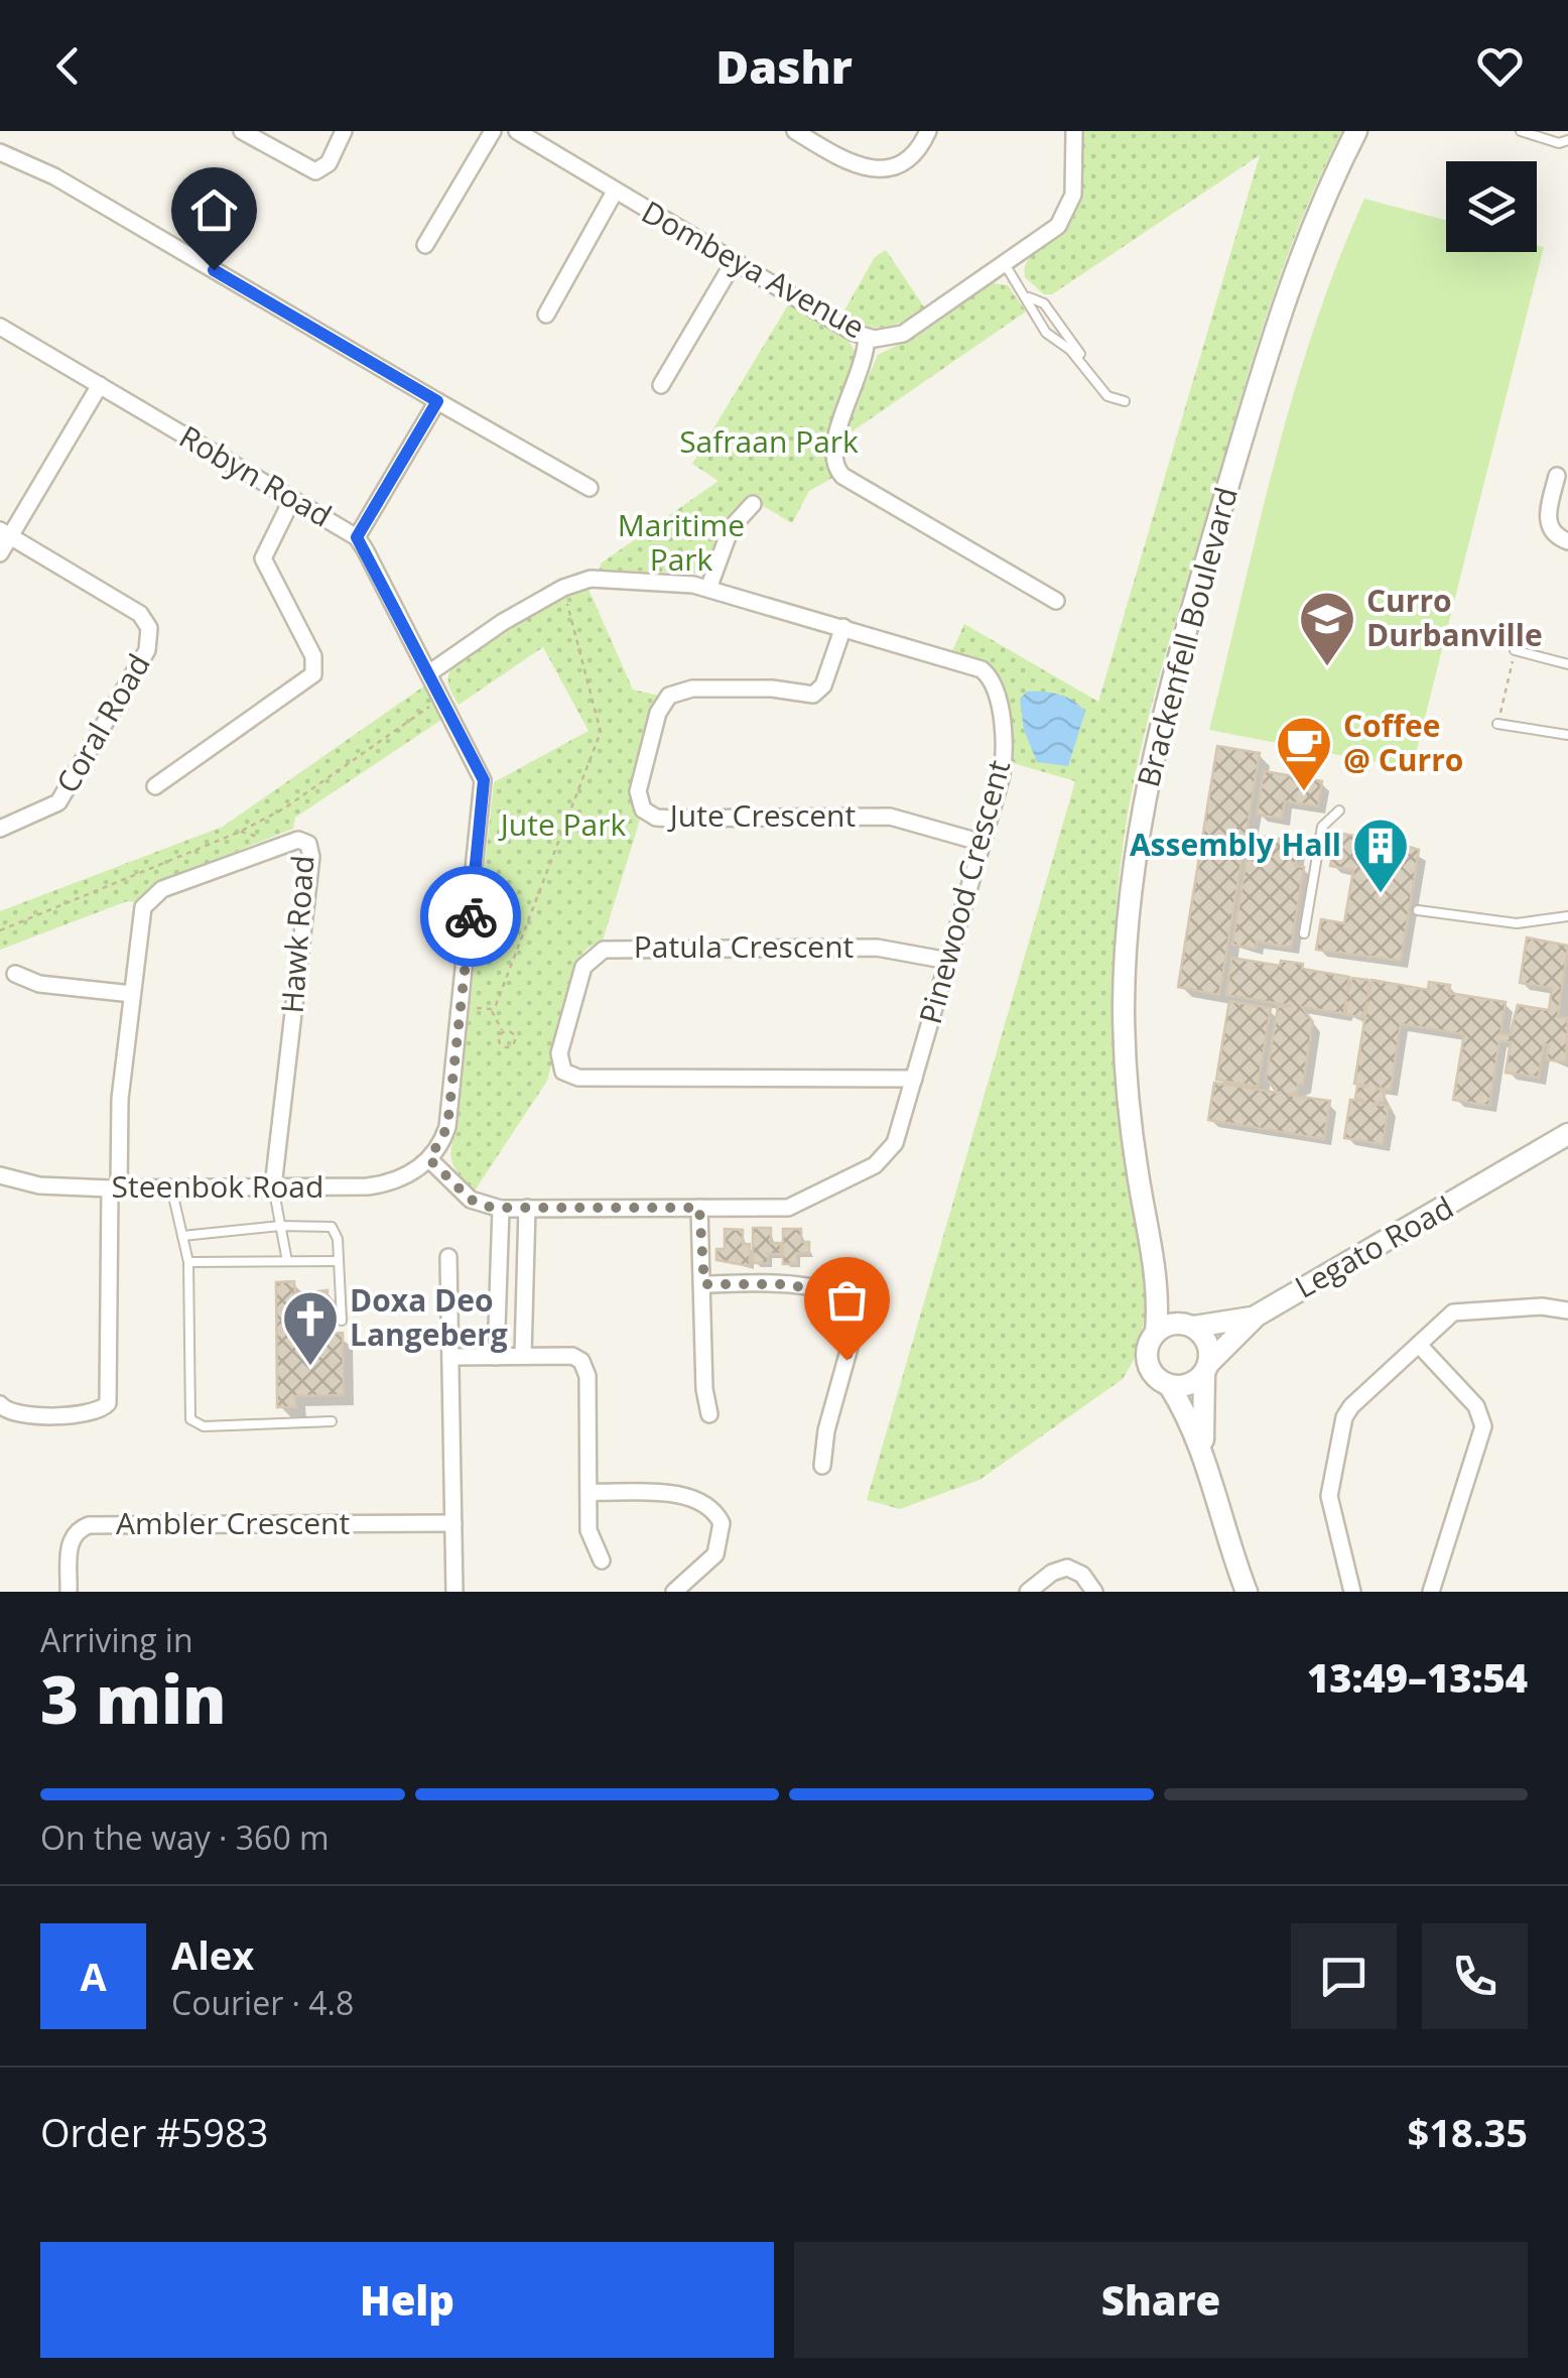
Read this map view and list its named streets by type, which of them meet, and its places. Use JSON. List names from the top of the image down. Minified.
{"streets":{"street":["Dombeya Avenue","Robyn Road","Brackenfell Boulevard","Coral Road","Jute Crescent","Pinewood Crescent","Hawk Road","Patula Crescent","Steenbok Road","Legato Road","Ambler Crescent"]},"crossings":[["Robyn Road","Pinewood Crescent"],["Robyn Road","Steenbok Road"],["Brackenfell Boulevard","Legato Road"],["Jute Crescent","Pinewood Crescent"],["Pinewood Crescent","Patula Crescent"],["Pinewood Crescent","Steenbok Road"],["Hawk Road","Steenbok Road"]],"parks":["Safraan Park","Maritime Park","Jute Park"],"places":{"school or university":["Curro Durbanville"],"cafe":["Coffee @ Curro"],"building":["Assembly Hall"],"church":["Doxa Deo Langeberg"]},"page":{"header":"Dashr","heading":["3 min","Arriving in","13:49–13:54"],"panel":["Alex","Courier · 4.8","Order #5983","$18.35"],"bar":"On the way · 360 m","round":"A","buttons":["Help","Share"]}}
